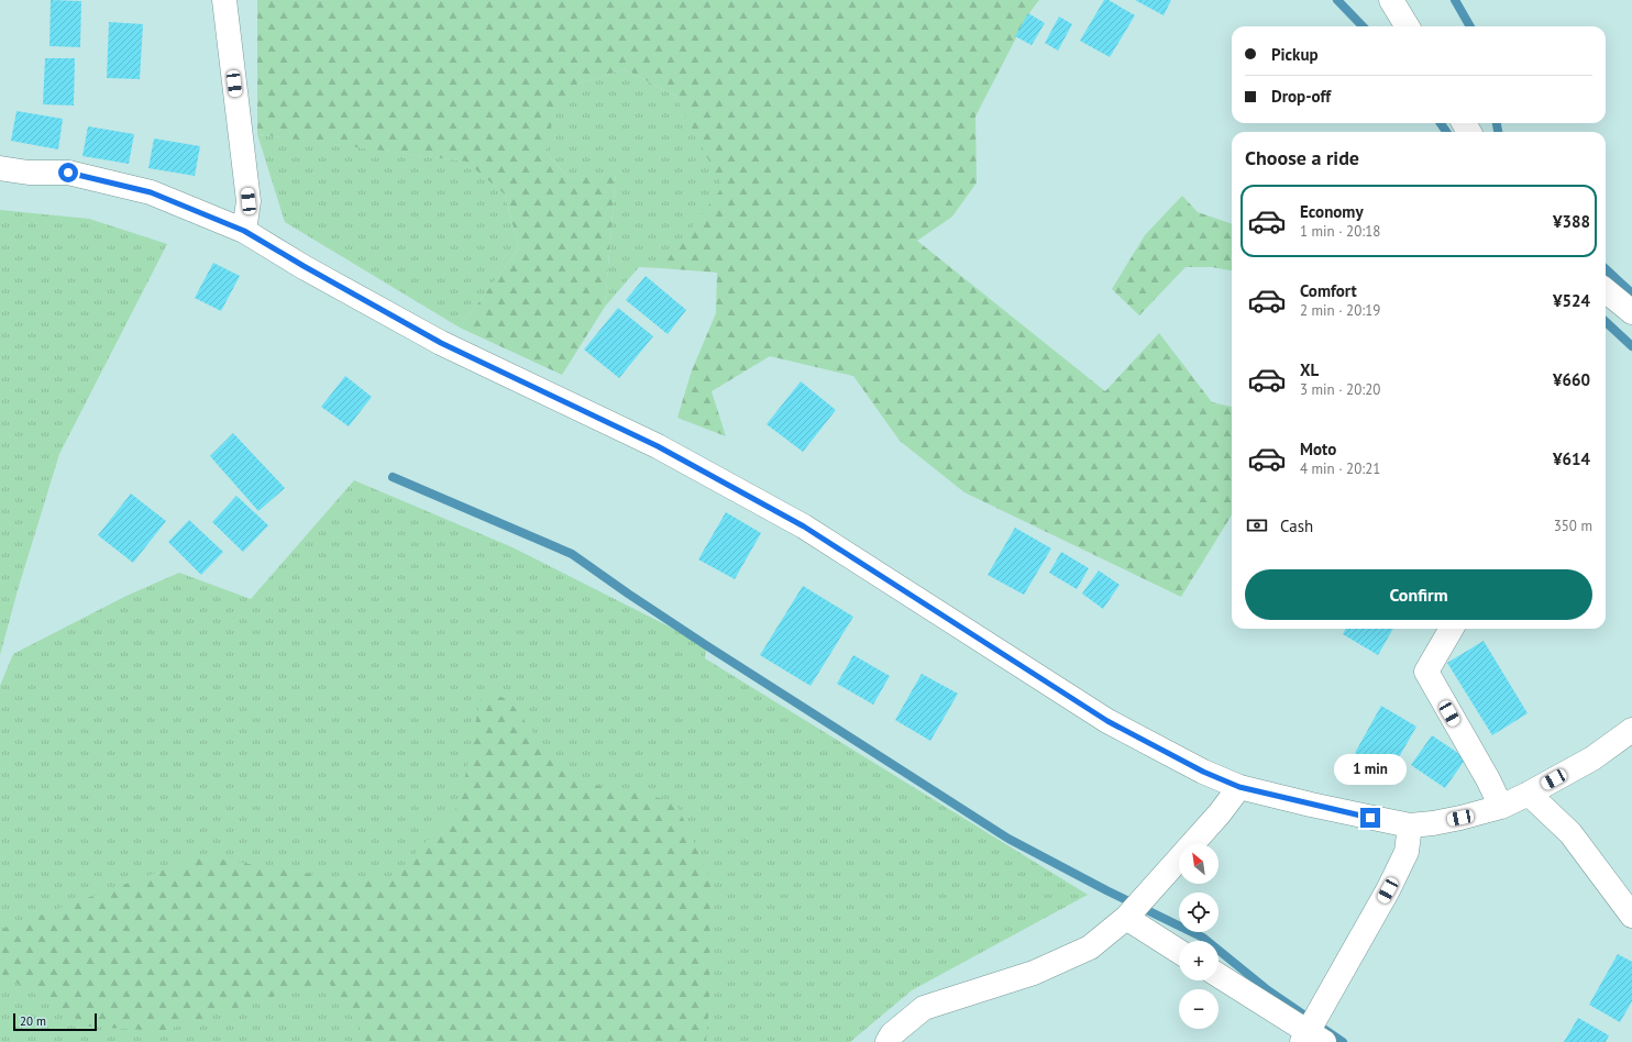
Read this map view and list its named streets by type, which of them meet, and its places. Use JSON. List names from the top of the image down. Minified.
{"scale_bar":"20 m","north":"top left","page":{"banner":["Pickup","Drop-off"],"heading":"Choose a ride","list":[{"name":"Economy","note":"1 min · 20:18","value":"¥388"},{"name":"Comfort","note":"2 min · 20:19","value":"¥524"},{"name":"XL","note":"3 min · 20:20","value":"¥660"},{"name":"Moto","note":"4 min · 20:21","value":"¥614"}],"pay":["Cash","350 m"],"buttons":"Confirm","bubble":"1 min","map_buttons":["+","−"],"scale":"20 m"}}
